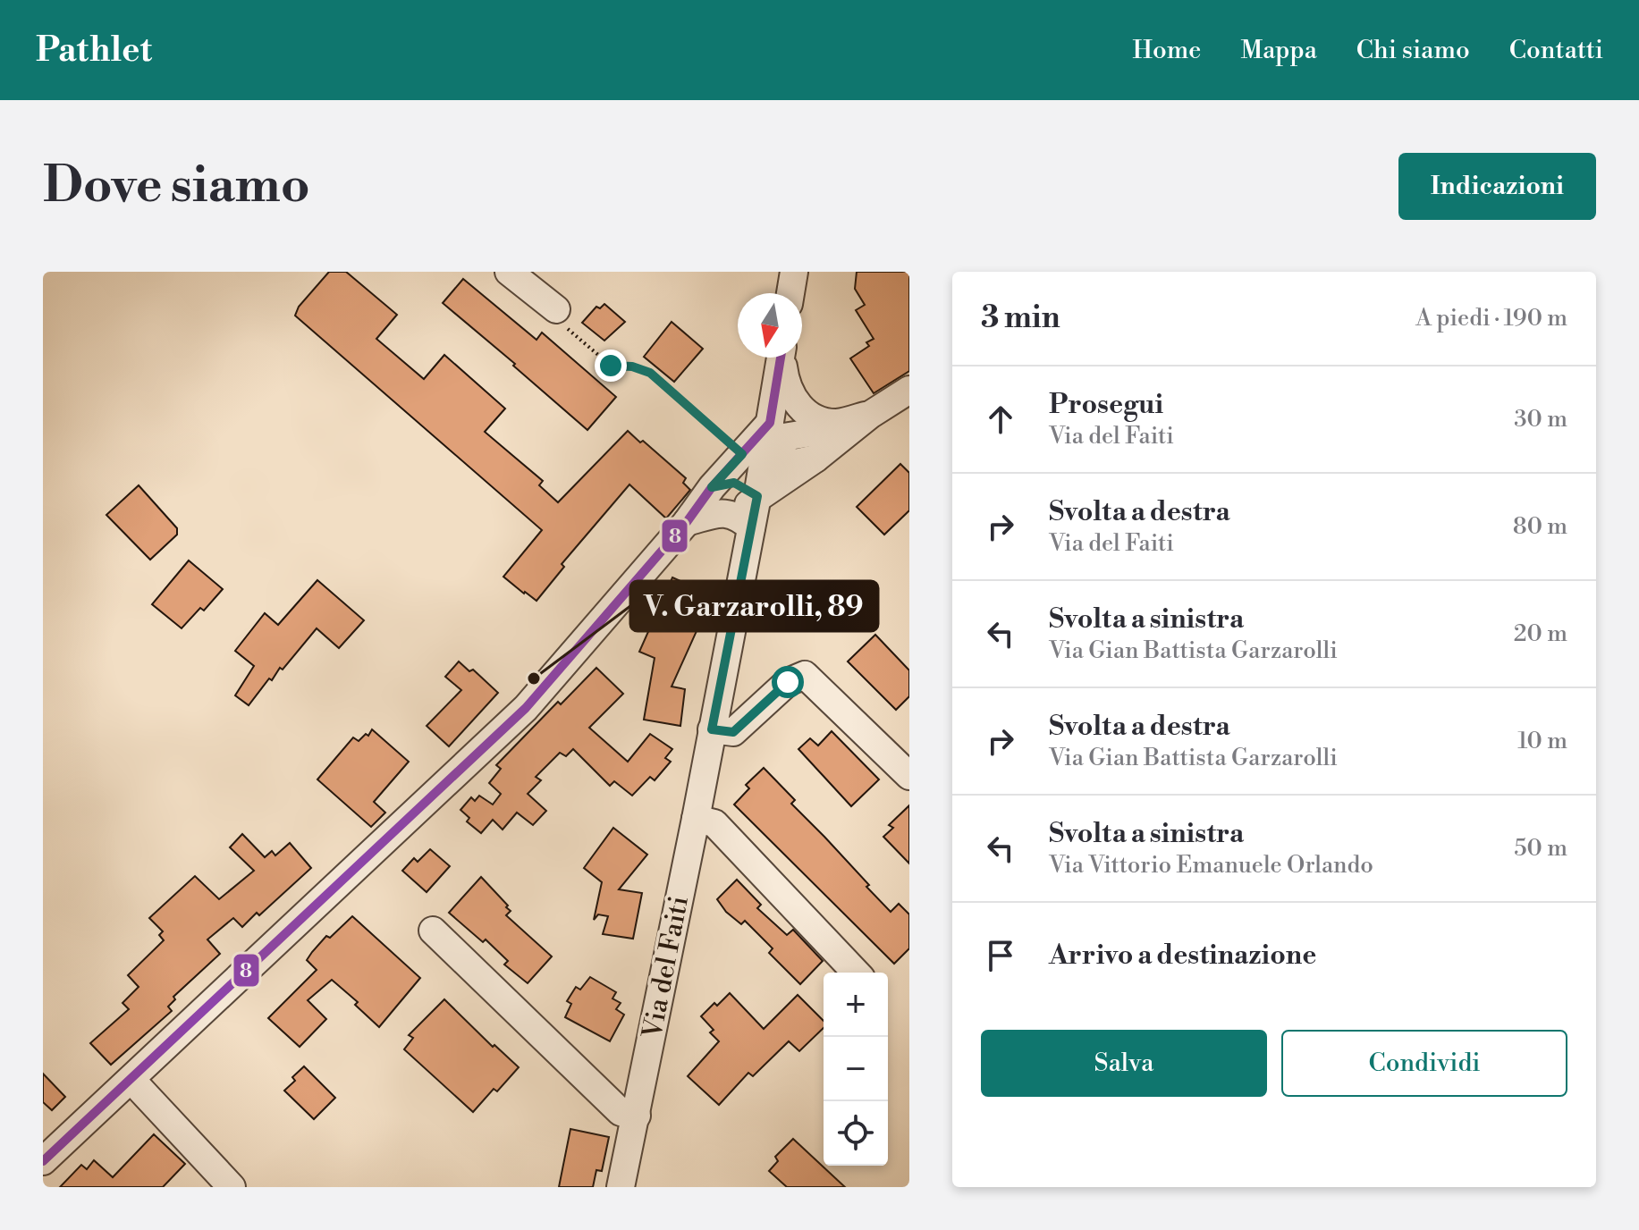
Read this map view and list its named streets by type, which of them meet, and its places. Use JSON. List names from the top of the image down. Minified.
{"streets":{"street":["Via del Faiti"]},"places":["V. Garzarolli, 89"],"lines":["transit line 8"],"north":"bottom","page":{"header":"Pathlet","nav":["Home","Mappa","Chi siamo","Contatti"],"buttons":["Indicazioni",["Salva","Condividi"]],"title":"Dove siamo","heading":["3 min","A piedi · 190 m"],"list":[["Prosegui","Via del Faiti","30 m"],["Svolta a destra","Via del Faiti","80 m"],["Svolta a sinistra","Via Gian Battista Garzarolli","20 m"],["Svolta a destra","Via Gian Battista Garzarolli","10 m"],["Svolta a sinistra","Via Vittorio Emanuele Orlando","50 m"],"Arrivo a destinazione"],"map_buttons":["+","−"]}}
